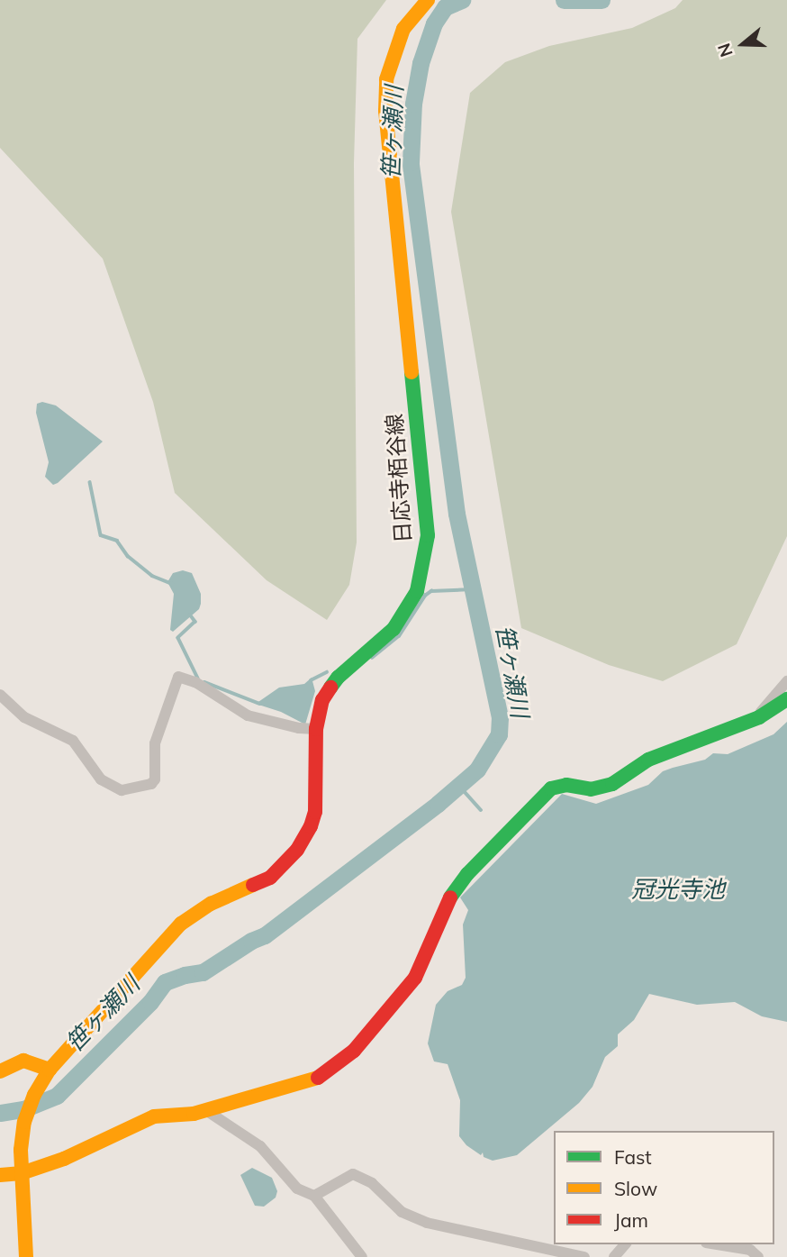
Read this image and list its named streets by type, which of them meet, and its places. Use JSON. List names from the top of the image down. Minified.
{"streets":{"main road":["日応寺栢谷線"]},"water":["笹ヶ瀬川","冠光寺池"],"legend":["Fast","Slow","Jam"],"north":"left"}
